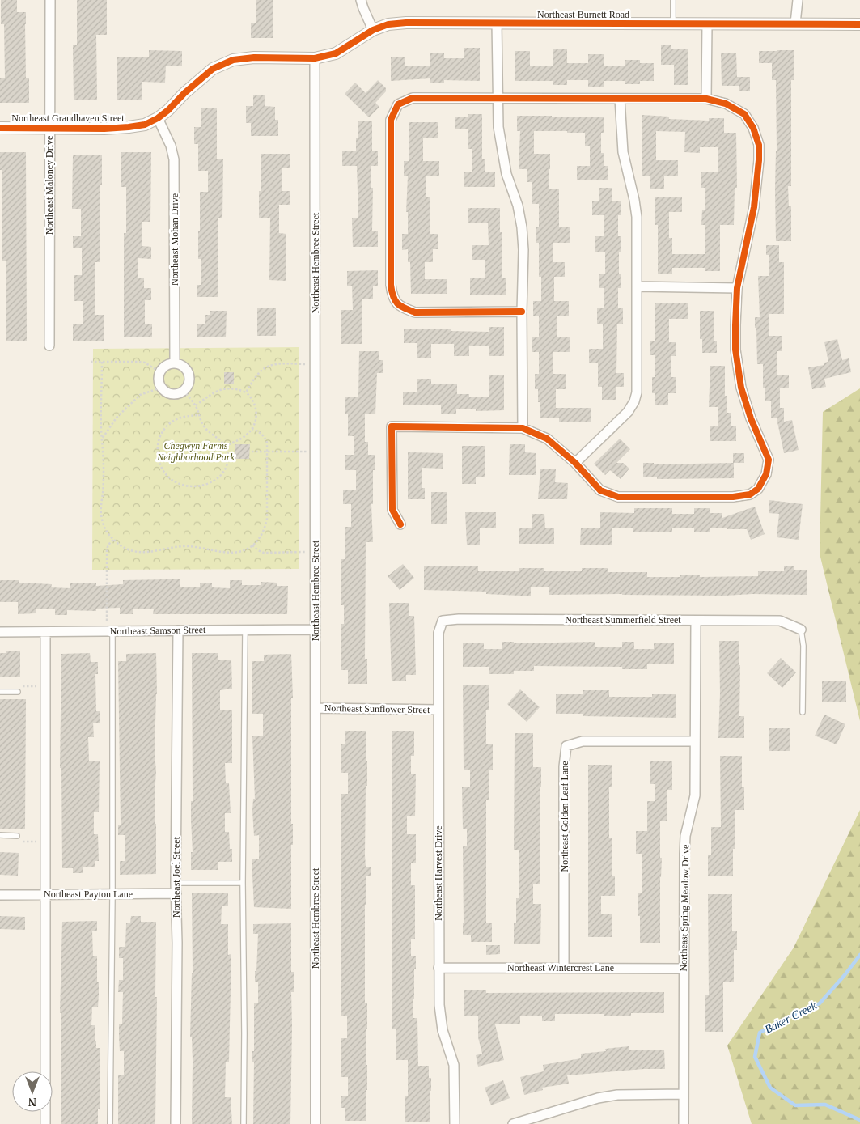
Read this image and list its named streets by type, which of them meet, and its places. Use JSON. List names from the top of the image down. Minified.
{"streets":{"street":["Northeast Burnett Road","Northeast Grandhaven Street","Northeast Maloney Drive","Northeast Mohan Drive","Northeast Hembree Street","Northeast Summerfield Street","Northeast Samson Street","Northeast Sunflower Street","Northeast Golden Leaf Lane","Northeast Harvest Drive","Northeast Joel Street","Northeast Payton Lane","Northeast Spring Meadow Drive","Northeast Wintercrest Lane"]},"crossings":[["Northeast Burnett Road","Northeast Grandhaven Street"],["Northeast Grandhaven Street","Northeast Maloney Drive"],["Northeast Grandhaven Street","Northeast Mohan Drive"],["Northeast Grandhaven Street","Northeast Hembree Street"],["Northeast Hembree Street","Northeast Samson Street"],["Northeast Hembree Street","Northeast Sunflower Street"],["Northeast Summerfield Street","Northeast Harvest Drive"],["Northeast Summerfield Street","Northeast Spring Meadow Drive"],["Northeast Samson Street","Northeast Joel Street"],["Northeast Sunflower Street","Northeast Harvest Drive"],["Northeast Golden Leaf Lane","Northeast Spring Meadow Drive"],["Northeast Golden Leaf Lane","Northeast Wintercrest Lane"],["Northeast Harvest Drive","Northeast Wintercrest Lane"],["Northeast Joel Street","Northeast Payton Lane"],["Northeast Spring Meadow Drive","Northeast Wintercrest Lane"]],"water":["Baker Creek"],"parks":["Chegwyn Farms Neighborhood Park"],"north":"bottom"}
